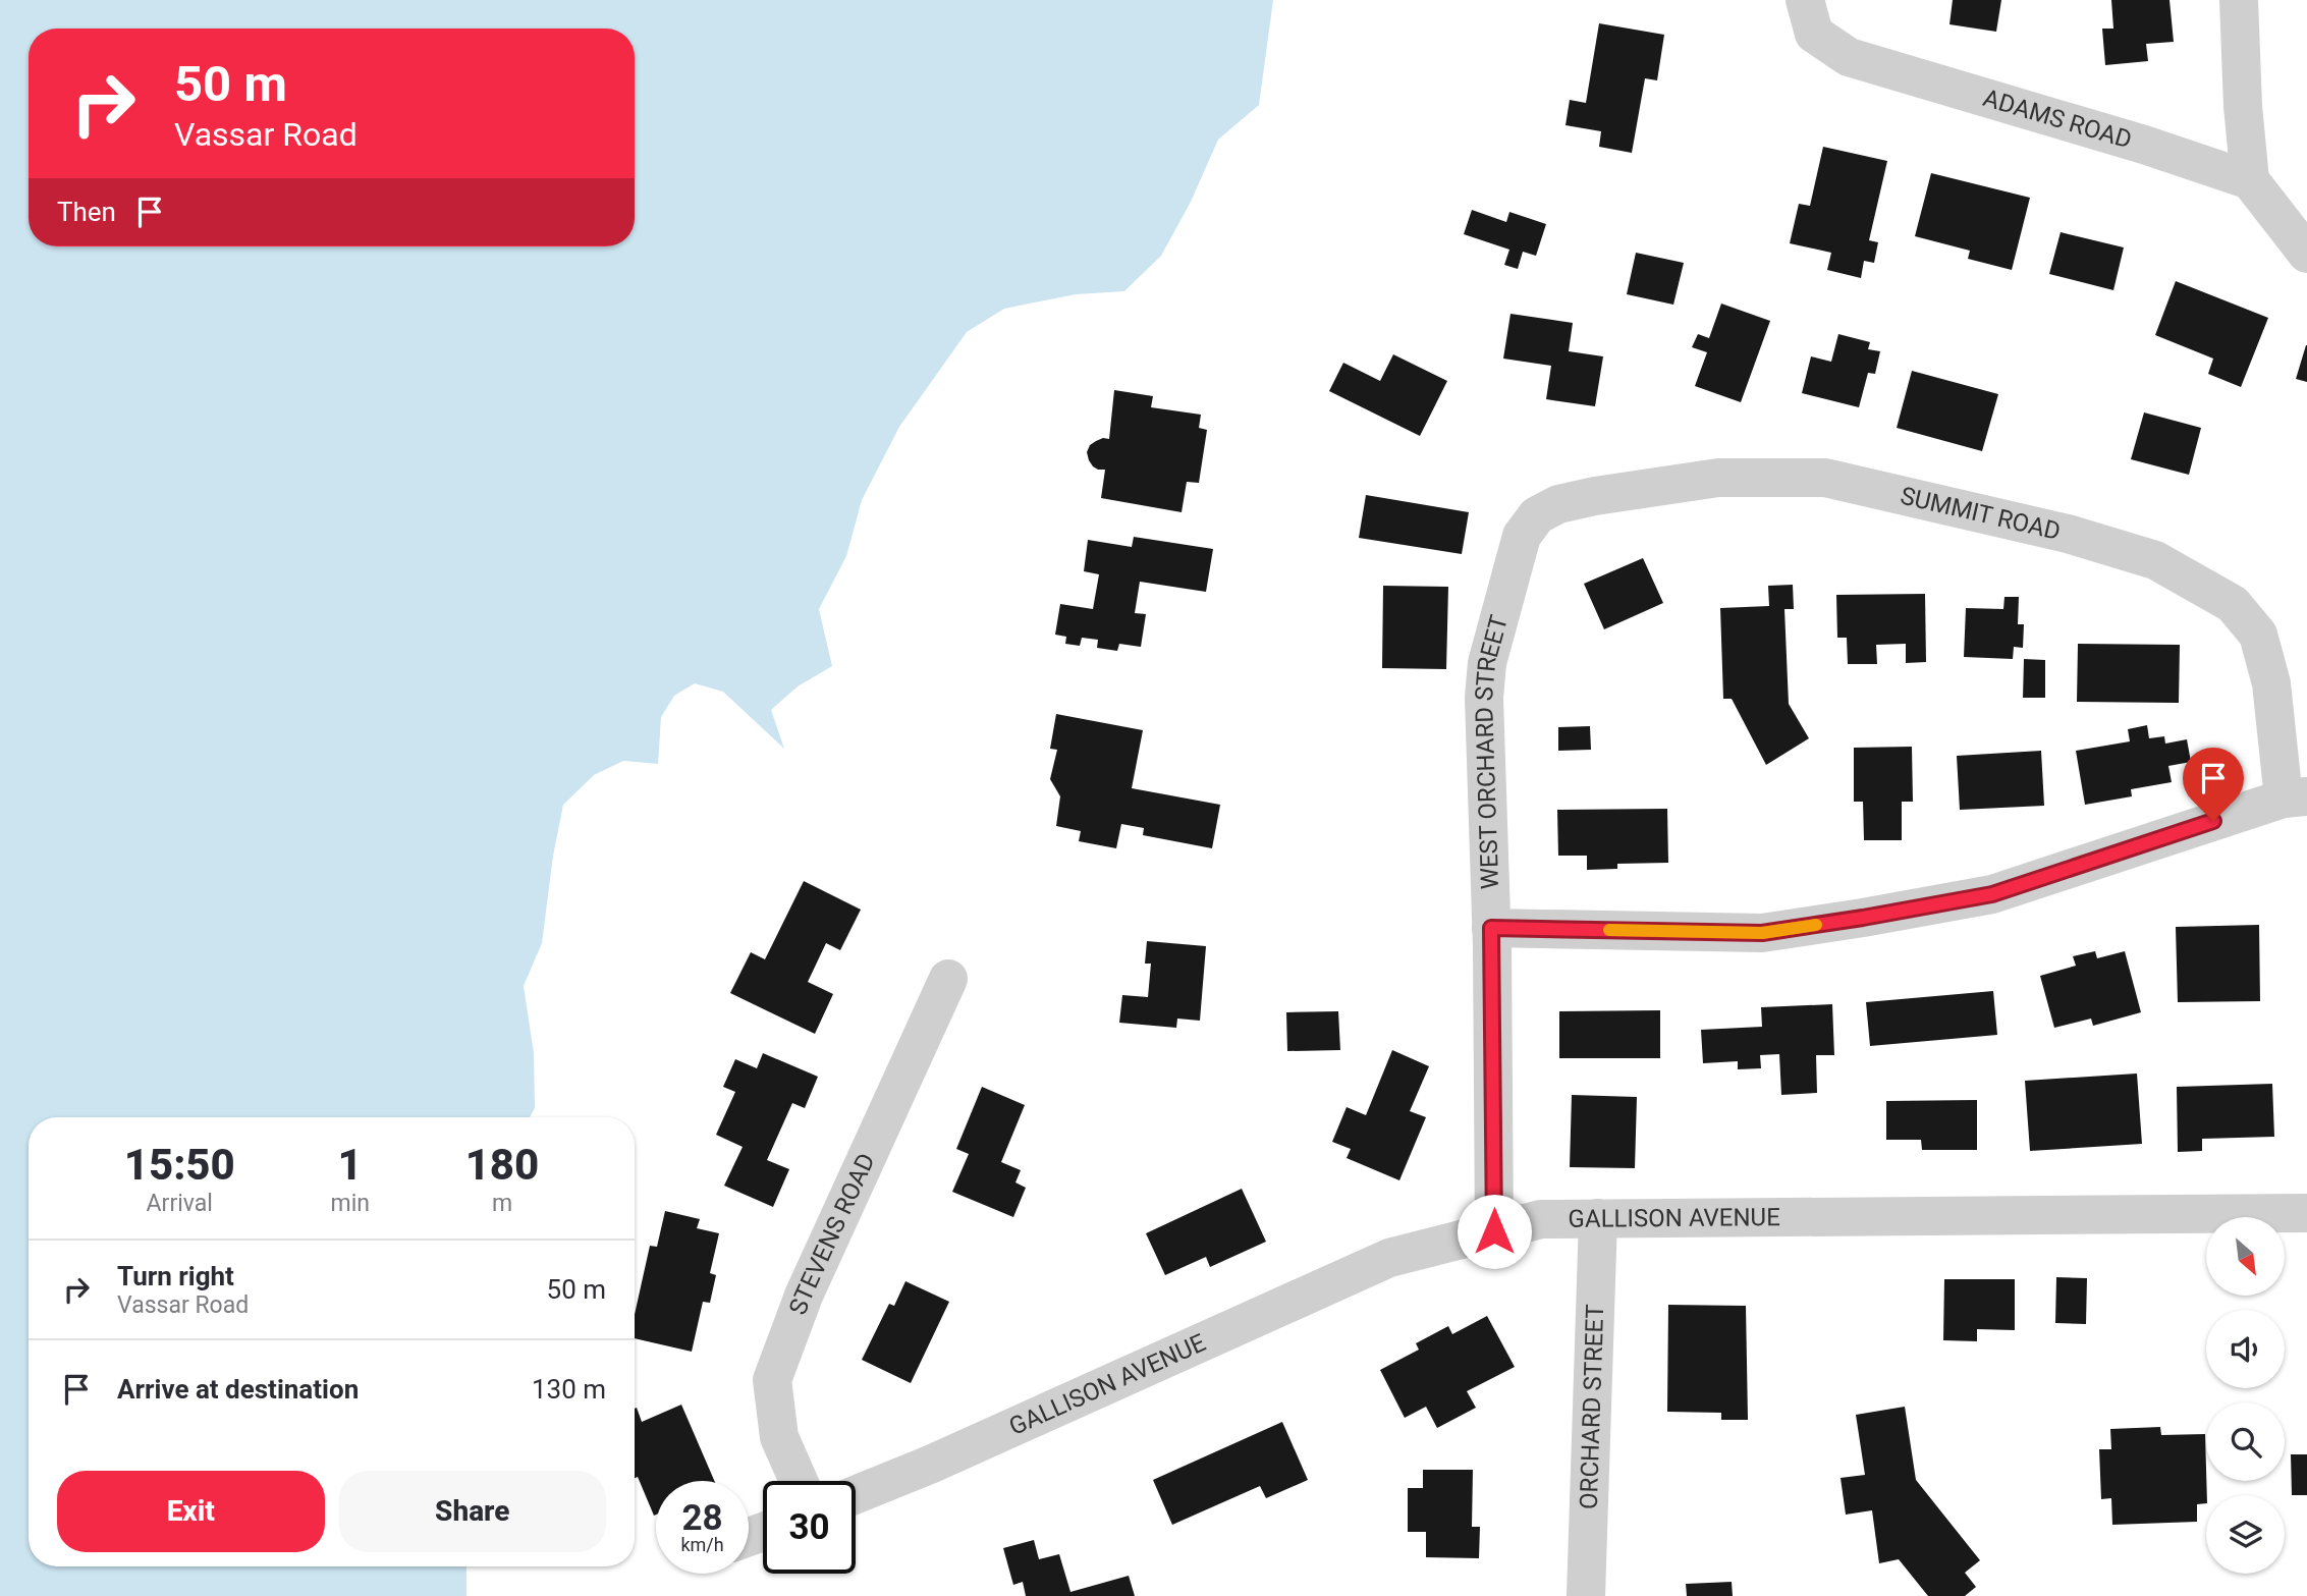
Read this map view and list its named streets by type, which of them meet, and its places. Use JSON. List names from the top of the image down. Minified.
{"streets":{"street":["ADAMS ROAD","SUMMIT ROAD","WEST ORCHARD STREET","GALLISON AVENUE","STEVENS ROAD","ORCHARD STREET"]},"crossings":[["SUMMIT ROAD","WEST ORCHARD STREET"],["WEST ORCHARD STREET","GALLISON AVENUE"],["GALLISON AVENUE","ORCHARD STREET"]],"north":"bottom right","page":{"turn":["50 m","Vassar Road"],"then":"Then","eta":["15:50","Arrival","1","min","180","m"],"list":[{"name":"Turn right","note":"Vassar Road","value":"50 m"},{"name":"Arrive at destination","value":"130 m"}],"buttons":["Exit","Share"],"speed":"28 km/h","limit":"30"}}
